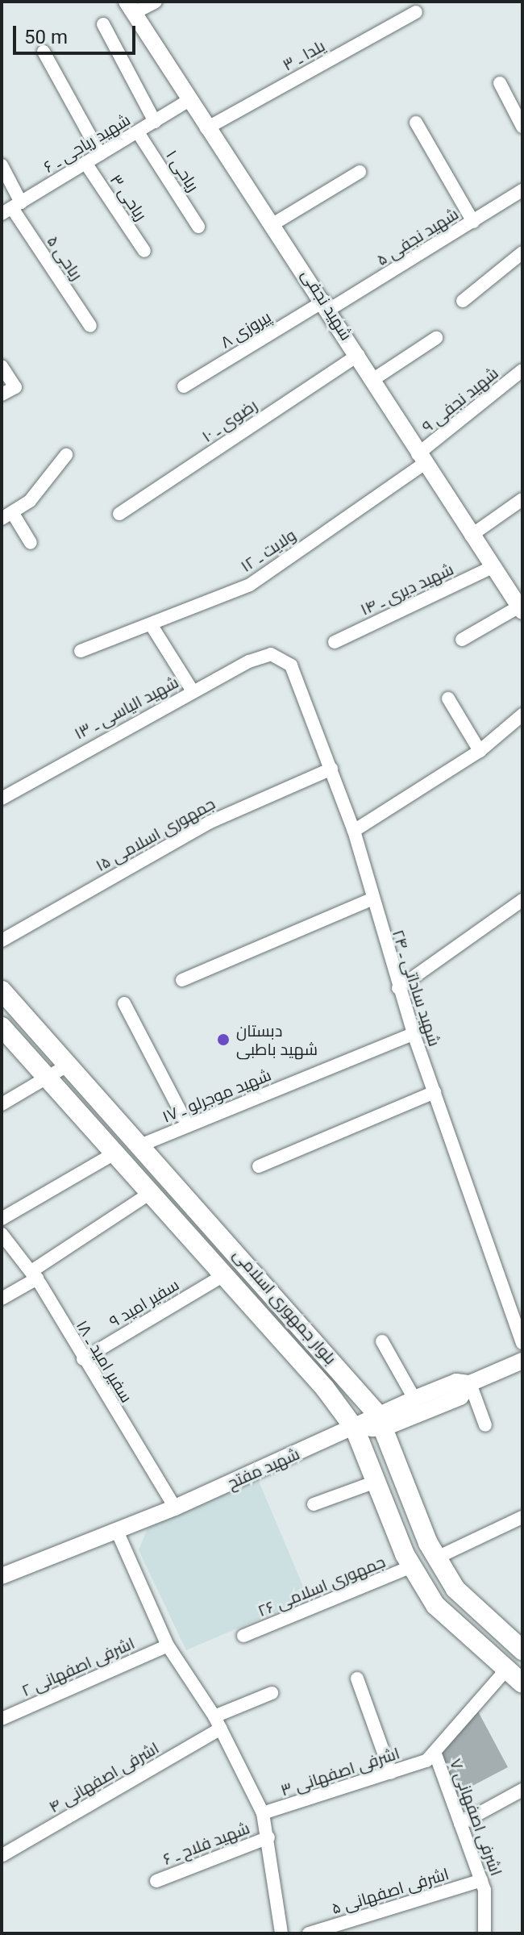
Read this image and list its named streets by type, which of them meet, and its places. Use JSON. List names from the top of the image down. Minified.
{"streets":{"main road":["بلوار جمهوری اسلامی"],"street":["یلدا ـ ۳","شهید ریاحی ـ ۶","ریاحی ۱","ریاحی ۳","شهید نجفی ۵","ریاحی ۵","شهید نجفی","پیروزی ۸","شهید نجفی ۹","رضوی ـ ۱۰","ولایت ـ ۱۲","شهید دیری ـ ۱۴","شهید الیاسی ـ ۱۳","جمهوری اسلامی ۱۵","شهید ساداتی ـ ۲۴","شهید موجرلو ـ ۱۷","سفیر امید ۹","سفیر امید ـ ۱۸","شهید مفتح","جمهوری اسلامی ۲۶","اشرفی اصفهانی ۲","اشرفی اصفهانی ۳","اشرفی اصفهانی ۴","اشرفی اصفهانی ۷","شهید فلاح ـ ۶","اشرفی اصفهانی ۵"]},"crossings":[["یلدا ـ ۳","شهید نجفی"],["شهید ریاحی ـ ۶","ریاحی ۱"],["شهید ریاحی ـ ۶","ریاحی ۳"],["شهید ریاحی ـ ۶","ریاحی ۵"],["شهید ریاحی ـ ۶","شهید نجفی"],["شهید نجفی ۵","شهید نجفی"],["شهید نجفی ۵","پیروزی ۸"],["شهید نجفی","پیروزی ۸"],["شهید نجفی","شهید نجفی ۹"],["شهید نجفی","رضوی ـ ۱۰"],["شهید نجفی","ولایت ـ ۱۲"],["شهید نجفی","شهید دیری ـ ۱۴"],["شهید نجفی ۹","ولایت ـ ۱۲"],["شهید الیاسی ـ ۱۳","شهید ساداتی ـ ۲۴"],["جمهوری اسلامی ۱۵","شهید ساداتی ـ ۲۴"],["شهید ساداتی ـ ۲۴","شهید موجرلو ـ ۱۷"],["شهید موجرلو ـ ۱۷","بلوار جمهوری اسلامی"],["سفیر امید ۹","بلوار جمهوری اسلامی"],["سفیر امید ۹","سفیر امید ـ ۱۸"],["بلوار جمهوری اسلامی","شهید مفتح"],["بلوار جمهوری اسلامی","جمهوری اسلامی ۲۶"],["سفیر امید ـ ۱۸","شهید مفتح"],["اشرفی اصفهانی ۳","اشرفی اصفهانی ۷"],["اشرفی اصفهانی ۷","اشرفی اصفهانی ۵"]],"places":["دبستان شهید باطبی"],"scale_bar":"50 m"}
